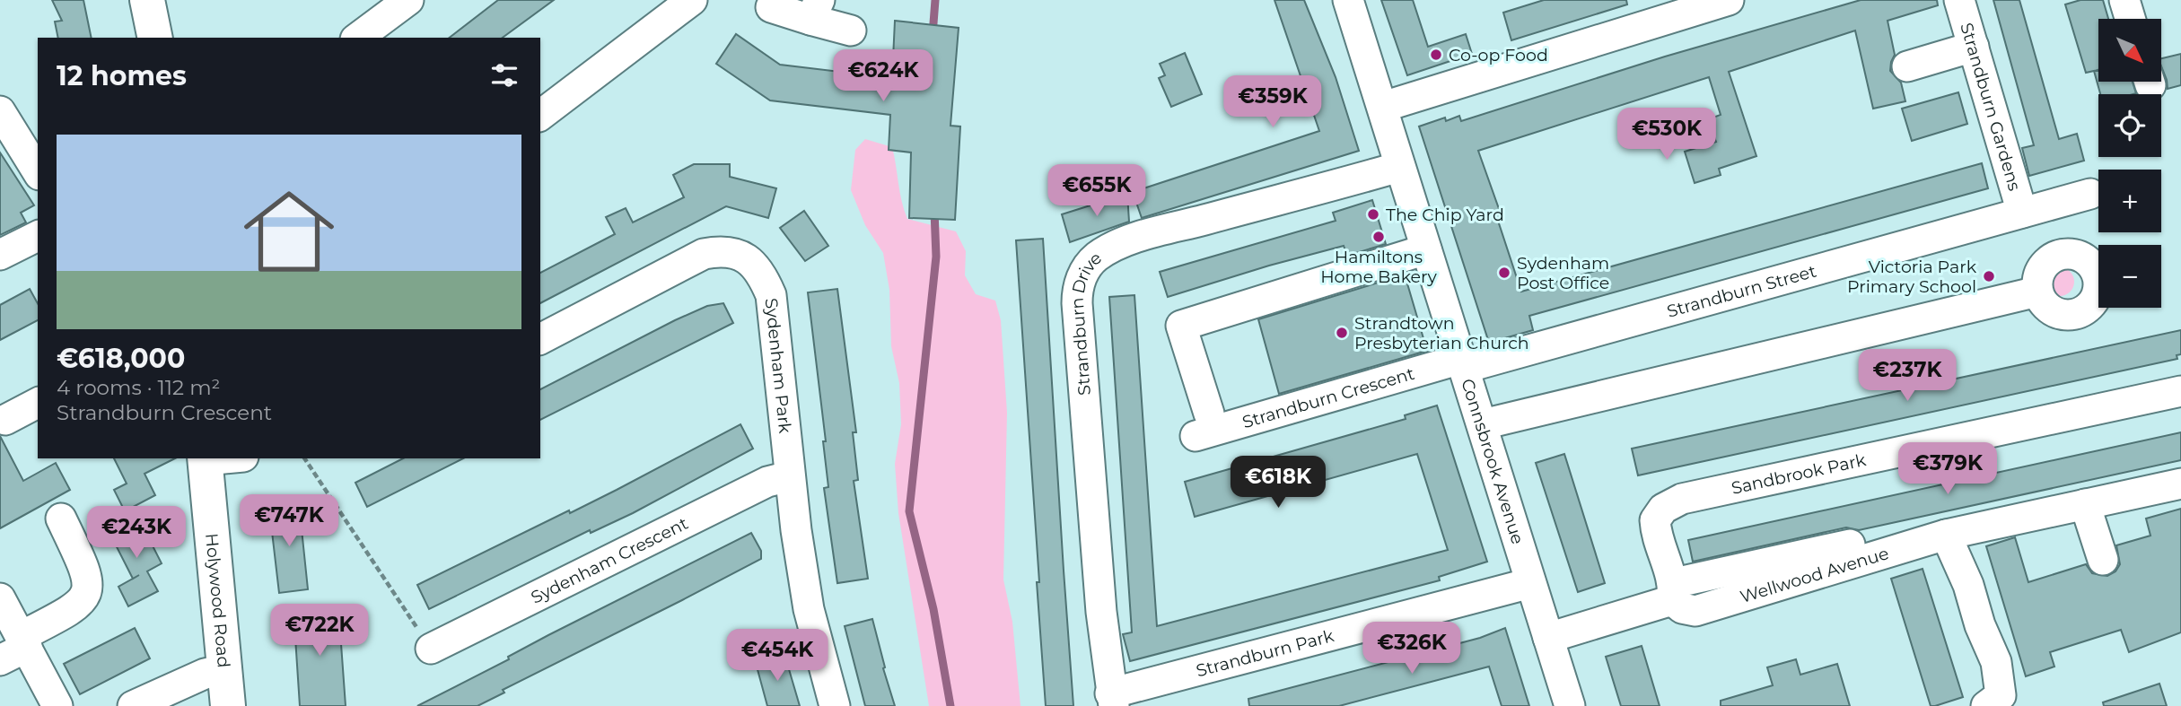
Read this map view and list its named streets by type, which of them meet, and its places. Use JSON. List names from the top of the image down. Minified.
{"streets":{"main road":["Holywood Road"],"street":["Strandburn Gardens","Strandburn Street","Strandburn Drive","Sydenham Park","Strandburn Crescent","Connsbrook Avenue","Sandbrook Park","Sydenham Crescent","Wellwood Avenue","Strandburn Park"]},"crossings":[["Strandburn Gardens","Strandburn Street"],["Strandburn Street","Strandburn Crescent"],["Strandburn Street","Connsbrook Avenue"],["Strandburn Drive","Connsbrook Avenue"],["Strandburn Drive","Strandburn Park"],["Sydenham Park","Sydenham Crescent"],["Strandburn Crescent","Connsbrook Avenue"],["Connsbrook Avenue","Strandburn Park"],["Sandbrook Park","Wellwood Avenue"]],"places":["Co-op Food","The Chip Yard","Hamiltons Home Bakery","Sydenham Post Office","Victoria Park Primary School","Strandtown Presbyterian Church"],"north":"bottom right","page":{"map_buttons":["+","−"],"heading":"12 homes","price":["€624K","€359K","€530K","€655K","€237K","€379K","€618K","€747K","€243K","€722K","€326K","€454K"],"list":[{"name":"€618,000","note":"4 rooms · 112 m² · Strandburn Crescent"}]}}
